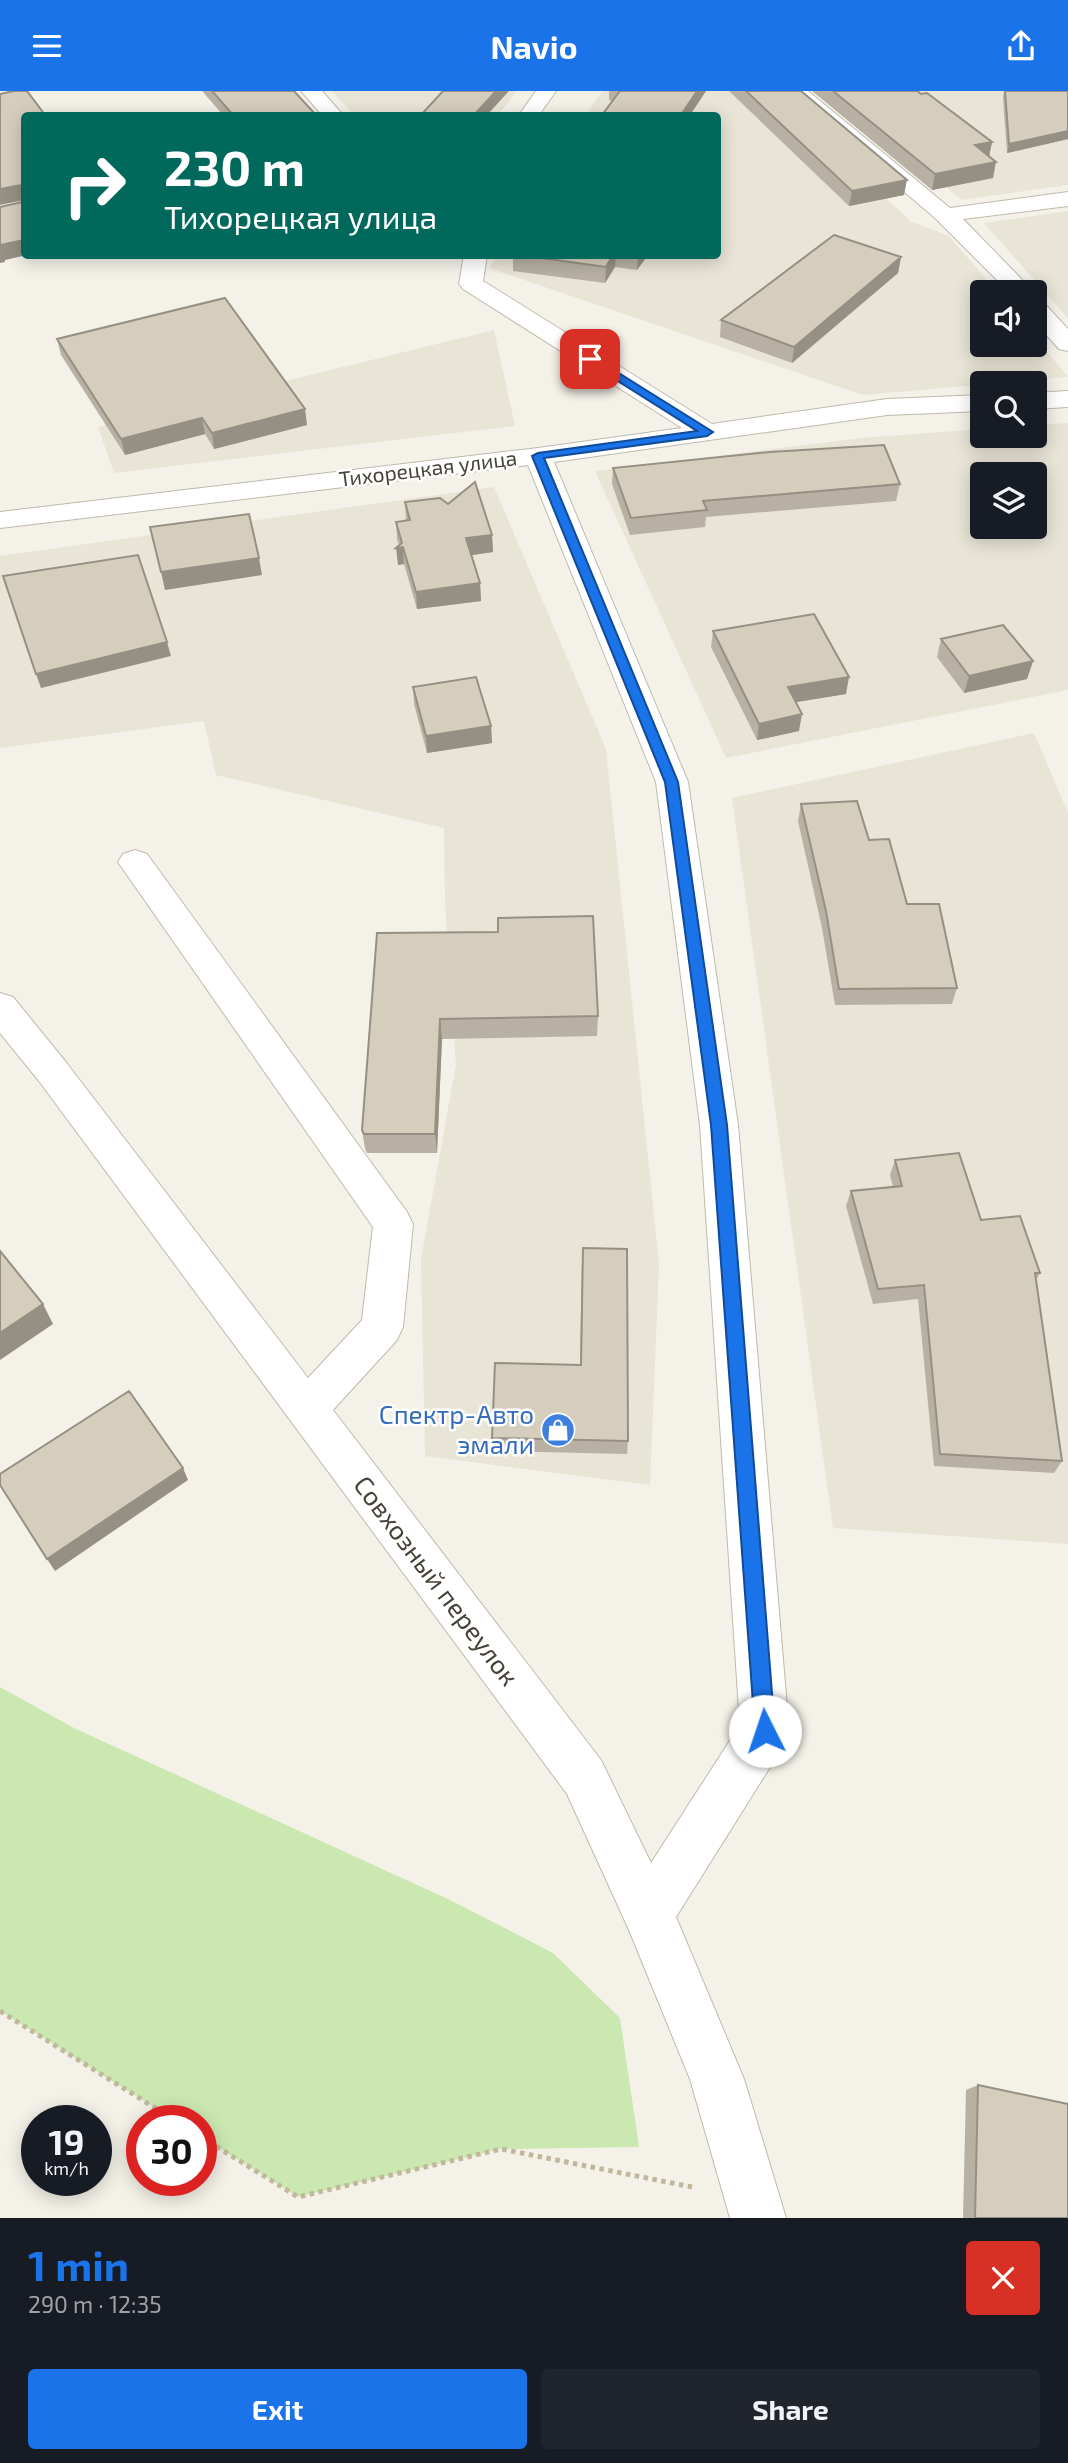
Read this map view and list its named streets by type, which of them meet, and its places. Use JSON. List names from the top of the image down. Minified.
{"streets":{"street":["Тихорецкая улица","Совхозный переулок"]},"places":{"shop":["Спектр-Авто эмали"]},"page":{"header":"Navio","turn":["230 m","Тихорецкая улица"],"speed":"19 km/h","limit":"30","heading":["1 min","290 m · 12:35"],"buttons":["Exit","Share"]}}
